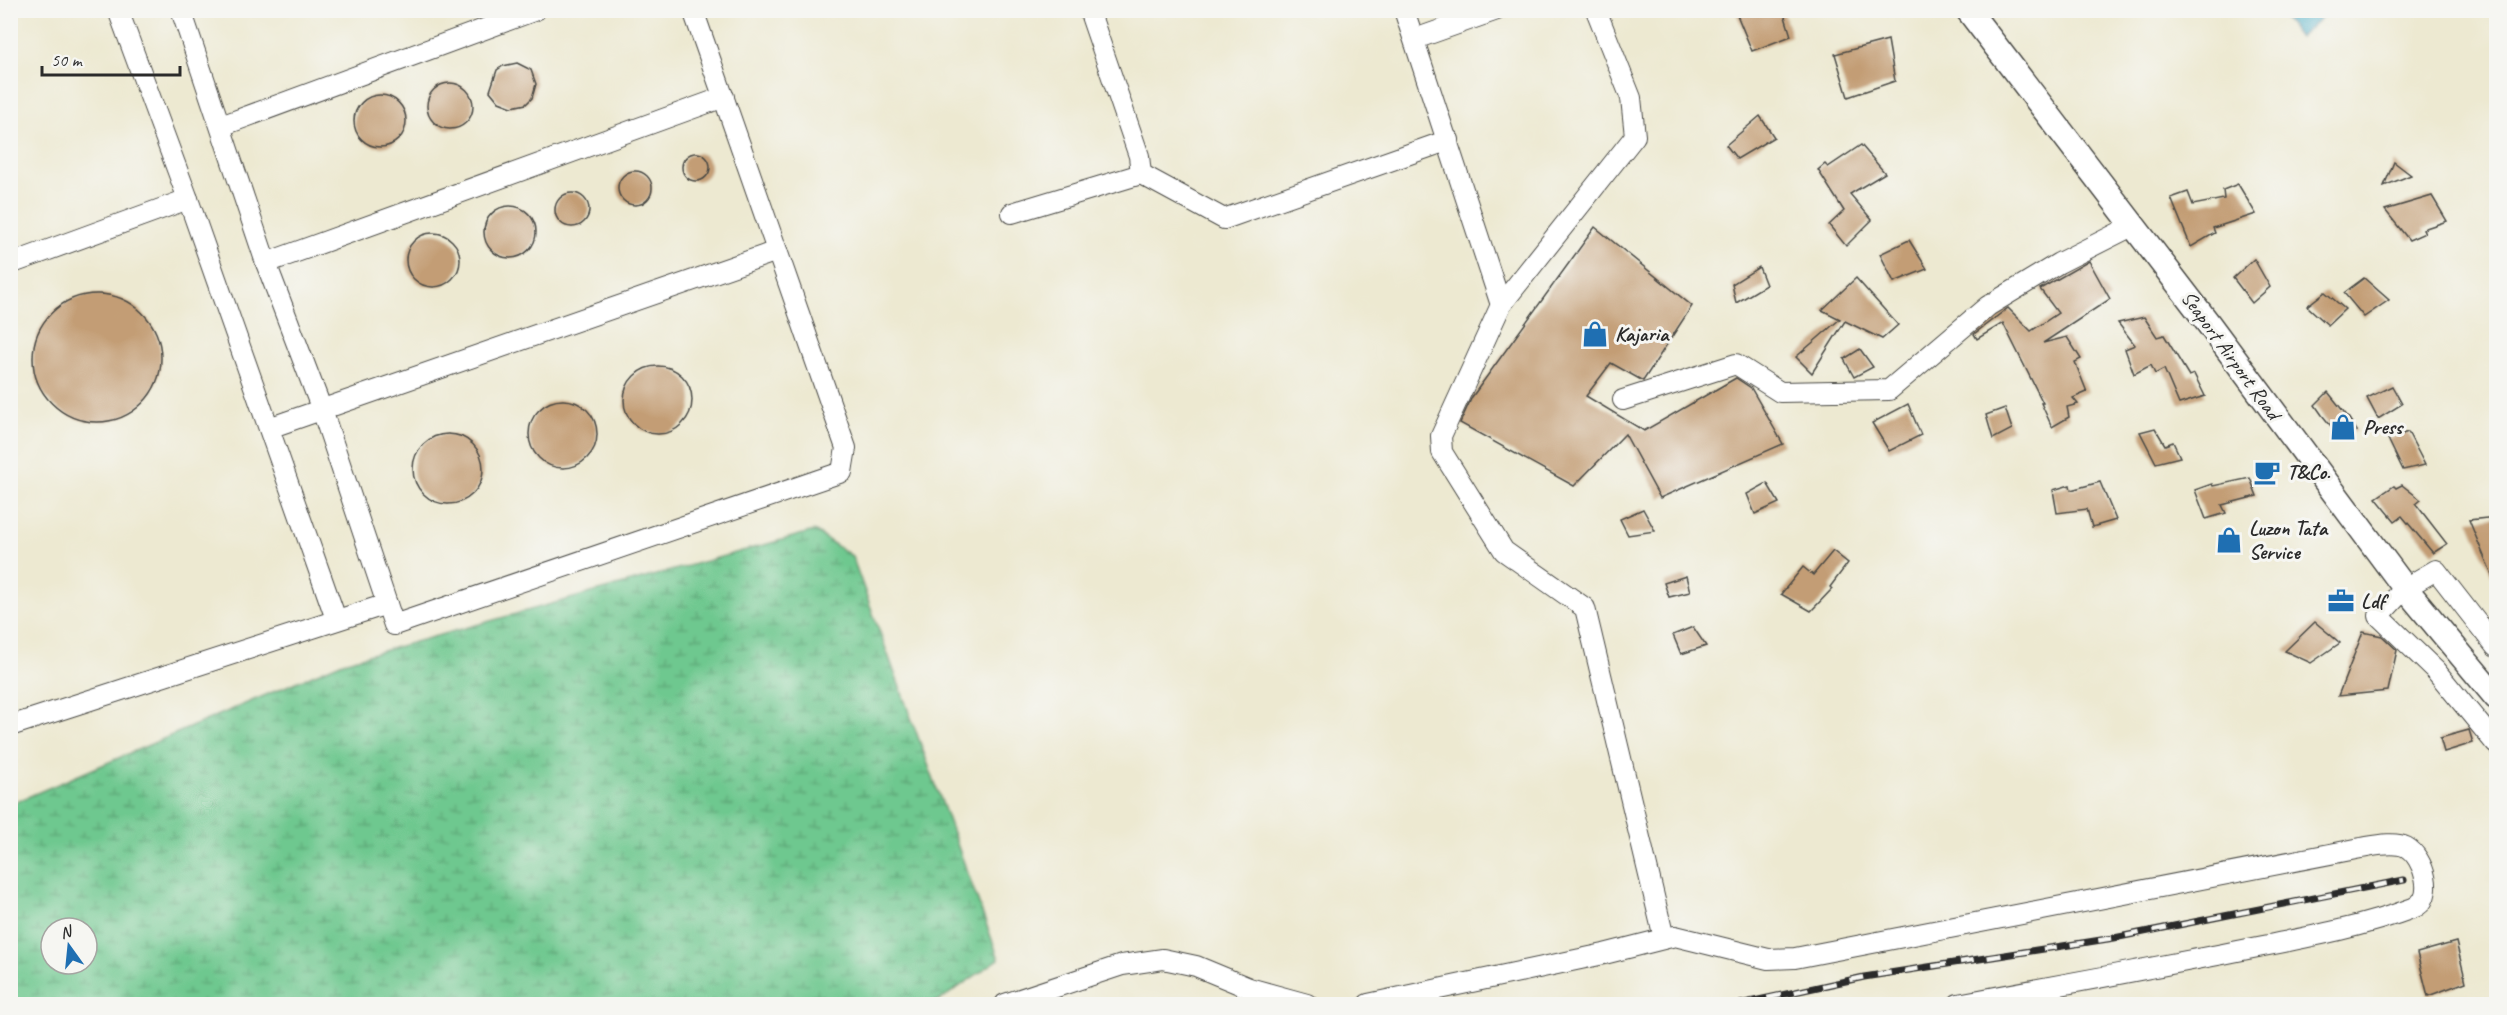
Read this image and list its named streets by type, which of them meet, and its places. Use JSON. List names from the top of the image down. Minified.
{"streets":{"main road":["Seaport Airport Road"]},"places":{"shop":["Kajaria","Press","Luzon Tata Service"],"cafe":["T&Co."],"office":["Ldf"]},"scale_bar":"50 m","north":"top"}
